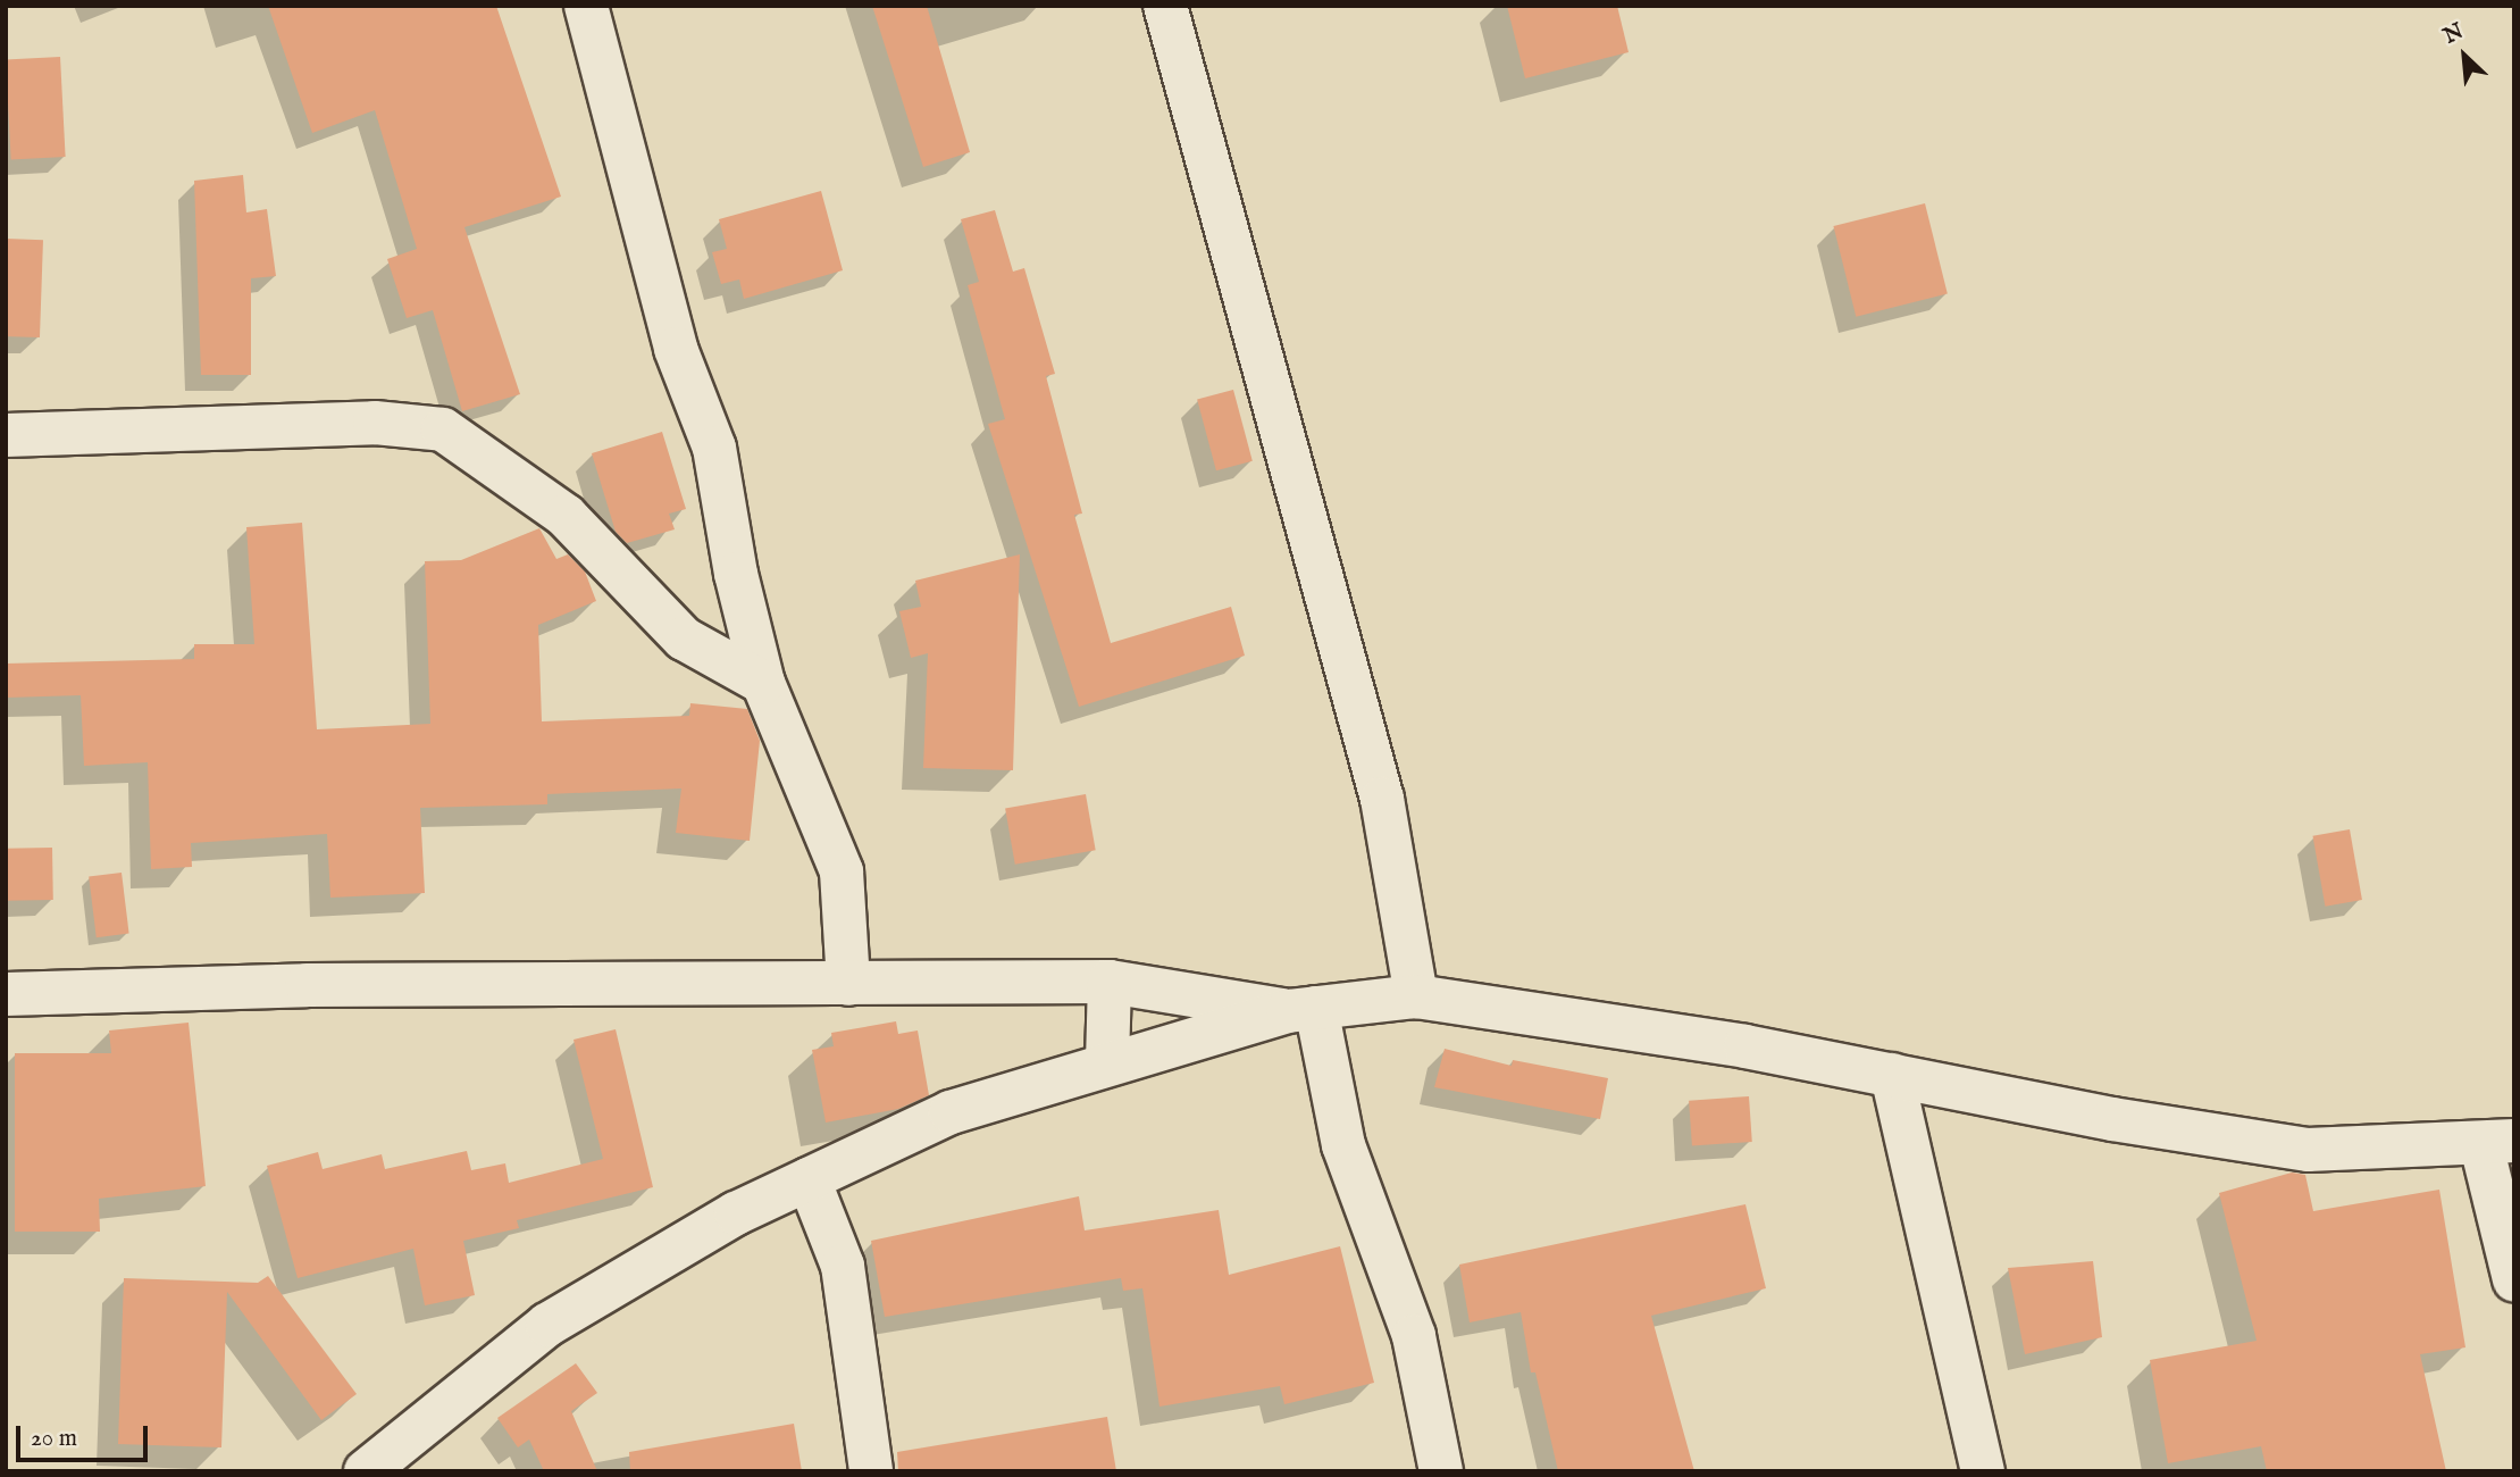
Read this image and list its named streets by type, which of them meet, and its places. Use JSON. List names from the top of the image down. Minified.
{"scale_bar":"20 m","north":"top left"}
